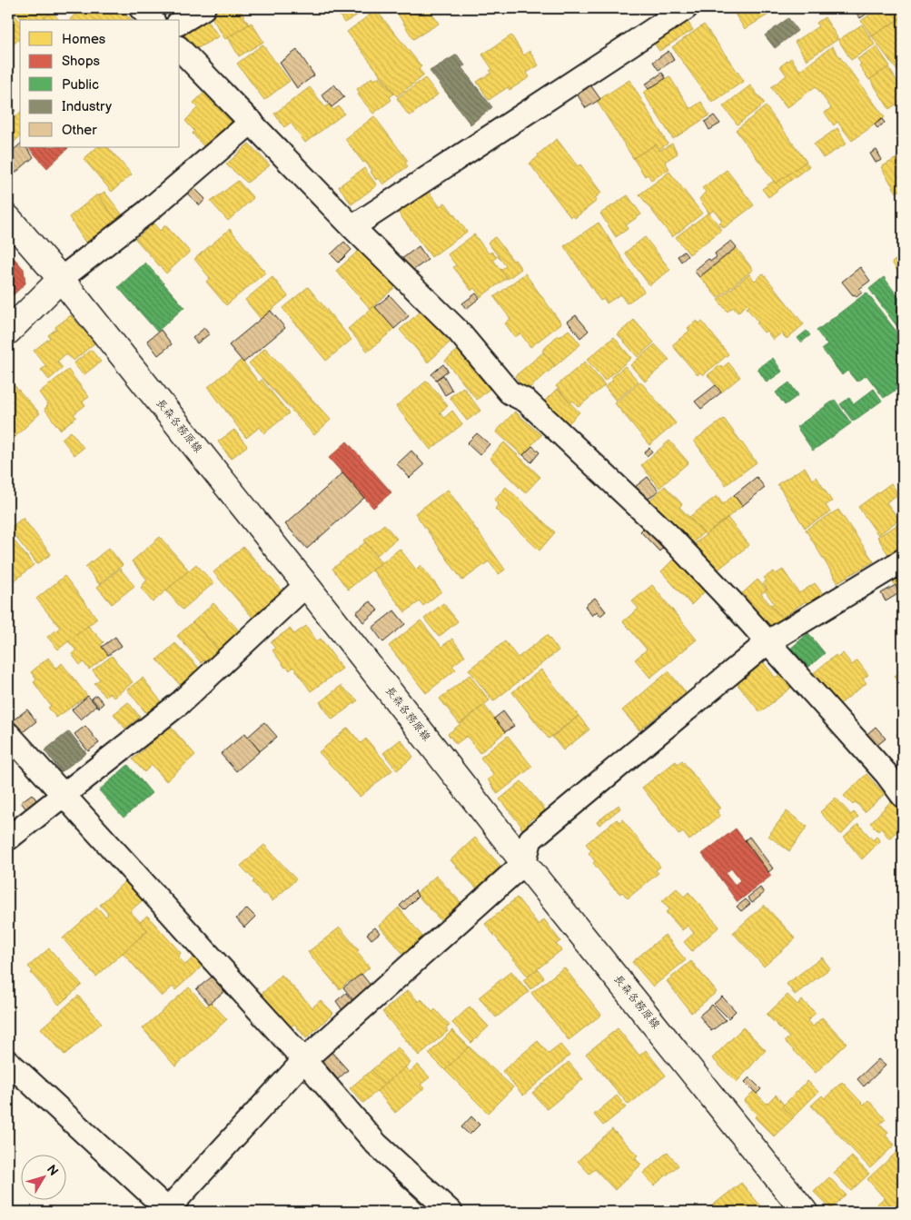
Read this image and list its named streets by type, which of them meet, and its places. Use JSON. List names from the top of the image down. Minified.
{"streets":{"main road":["長森各務原線"]},"legend":["Homes","Shops","Public","Industry","Other"],"north":"top right"}
